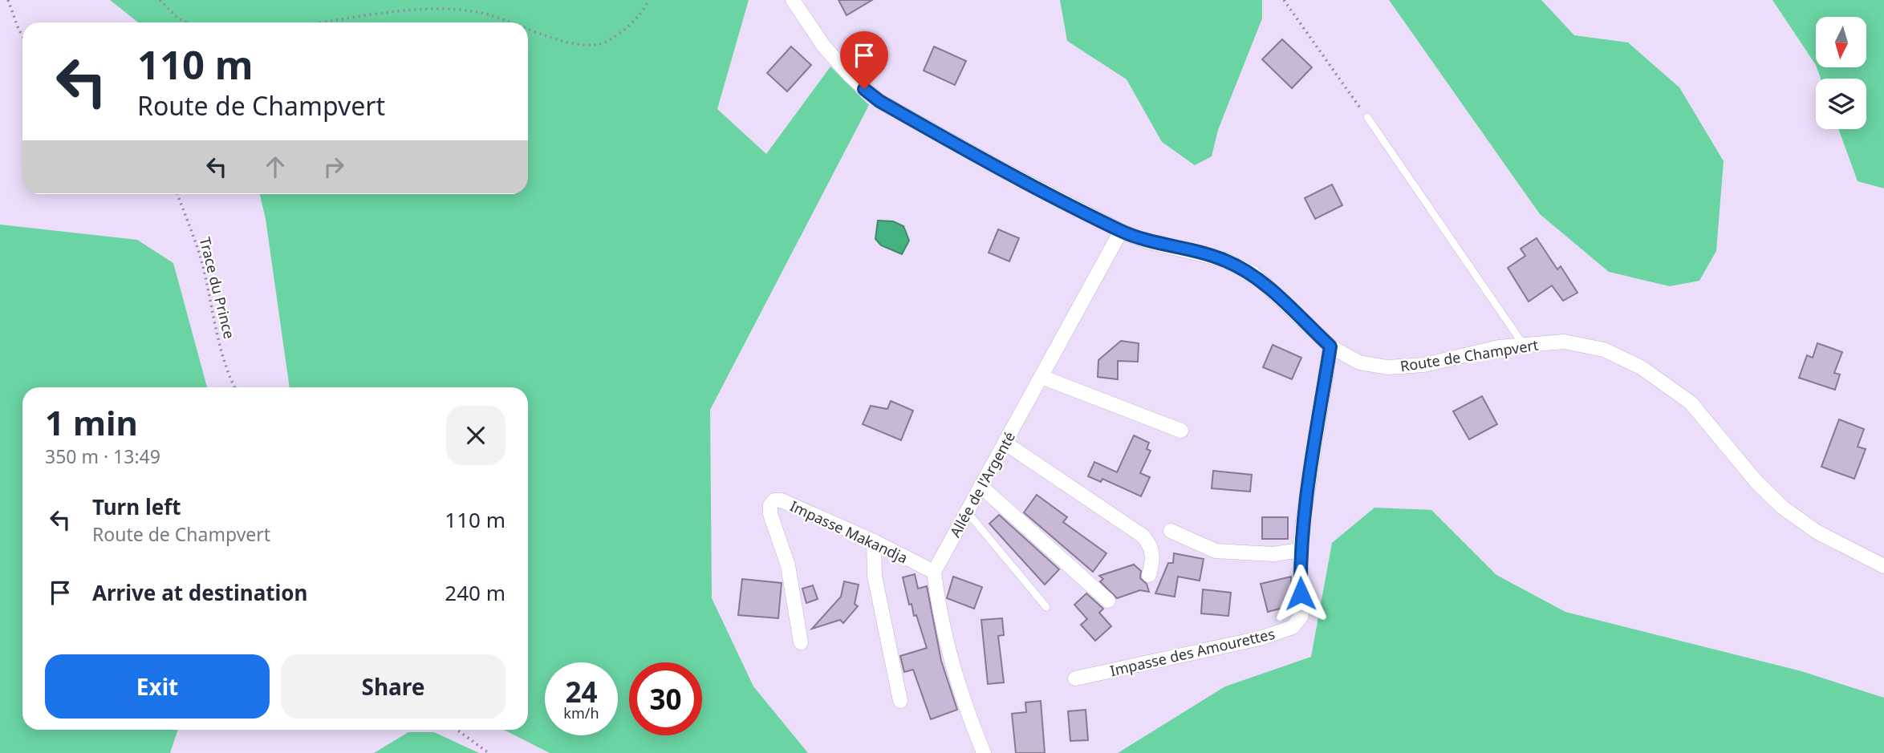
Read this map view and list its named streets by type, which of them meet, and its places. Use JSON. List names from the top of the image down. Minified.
{"streets":{"street":["Route de Champvert","Allée de l'Argenté","Impasse Makandja","Impasse des Amourettes"],"path":["Trace du Prince"]},"crossings":[["Route de Champvert","Allée de l'Argenté"],["Route de Champvert","Impasse des Amourettes"],["Allée de l'Argenté","Impasse Makandja"]],"north":"bottom","page":{"turn":["110 m","Route de Champvert"],"heading":["1 min","350 m · 13:49"],"list":[{"name":"Turn left","note":"Route de Champvert","value":"110 m"},{"name":"Arrive at destination","value":"240 m"}],"buttons":["Exit","Share"],"speed":"24 km/h","limit":"30"}}
